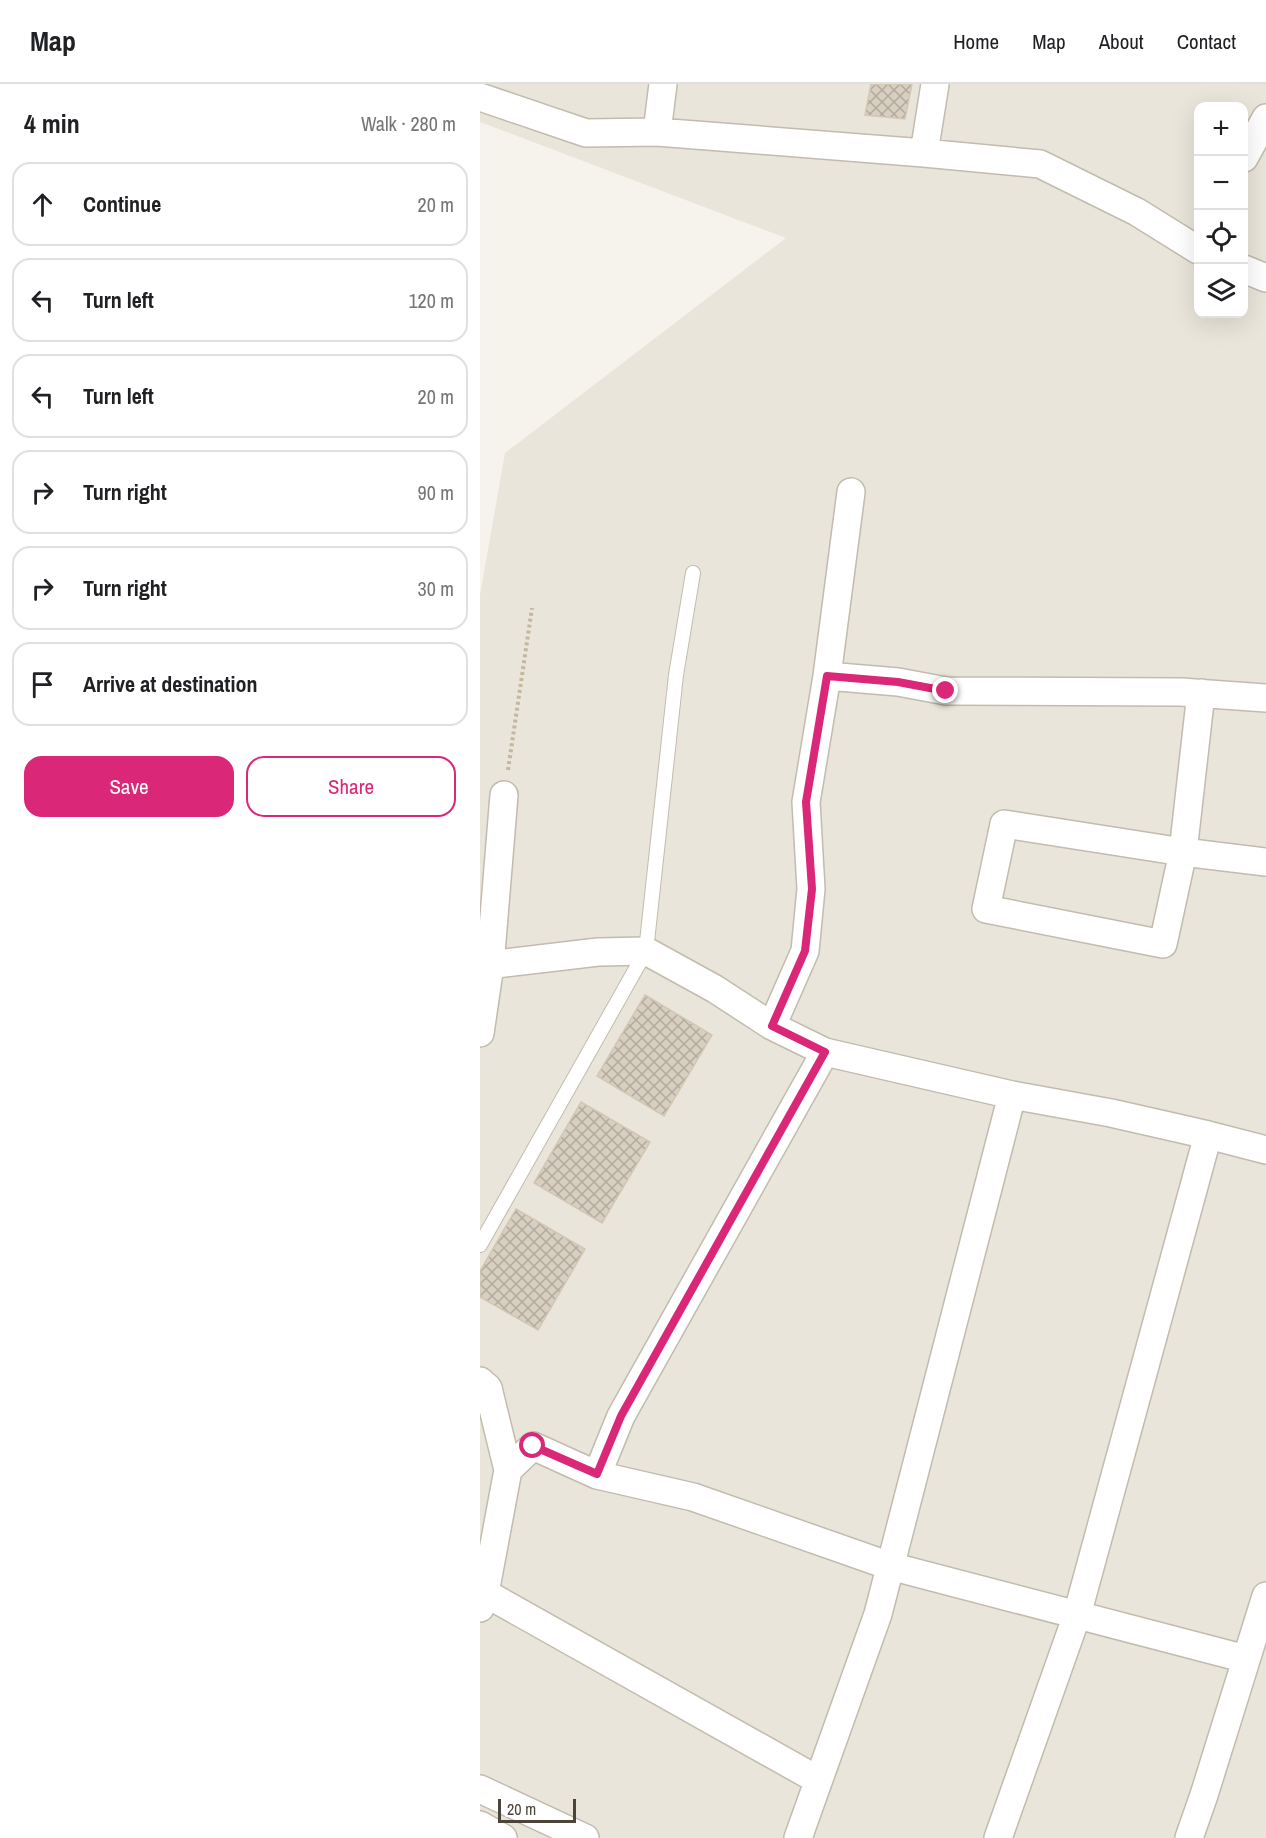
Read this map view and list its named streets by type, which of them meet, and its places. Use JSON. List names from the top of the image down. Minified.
{"scale_bar":"20 m","page":{"header":"Map","nav":["Home","Map","About","Contact"],"heading":["4 min","Walk · 280 m"],"map_buttons":["+","−"],"list":[["Continue","20 m"],["Turn left","120 m"],["Turn left","20 m"],["Turn right","90 m"],["Turn right","30 m"],"Arrive at destination"],"buttons":["Save","Share"],"scale":"20 m"}}
